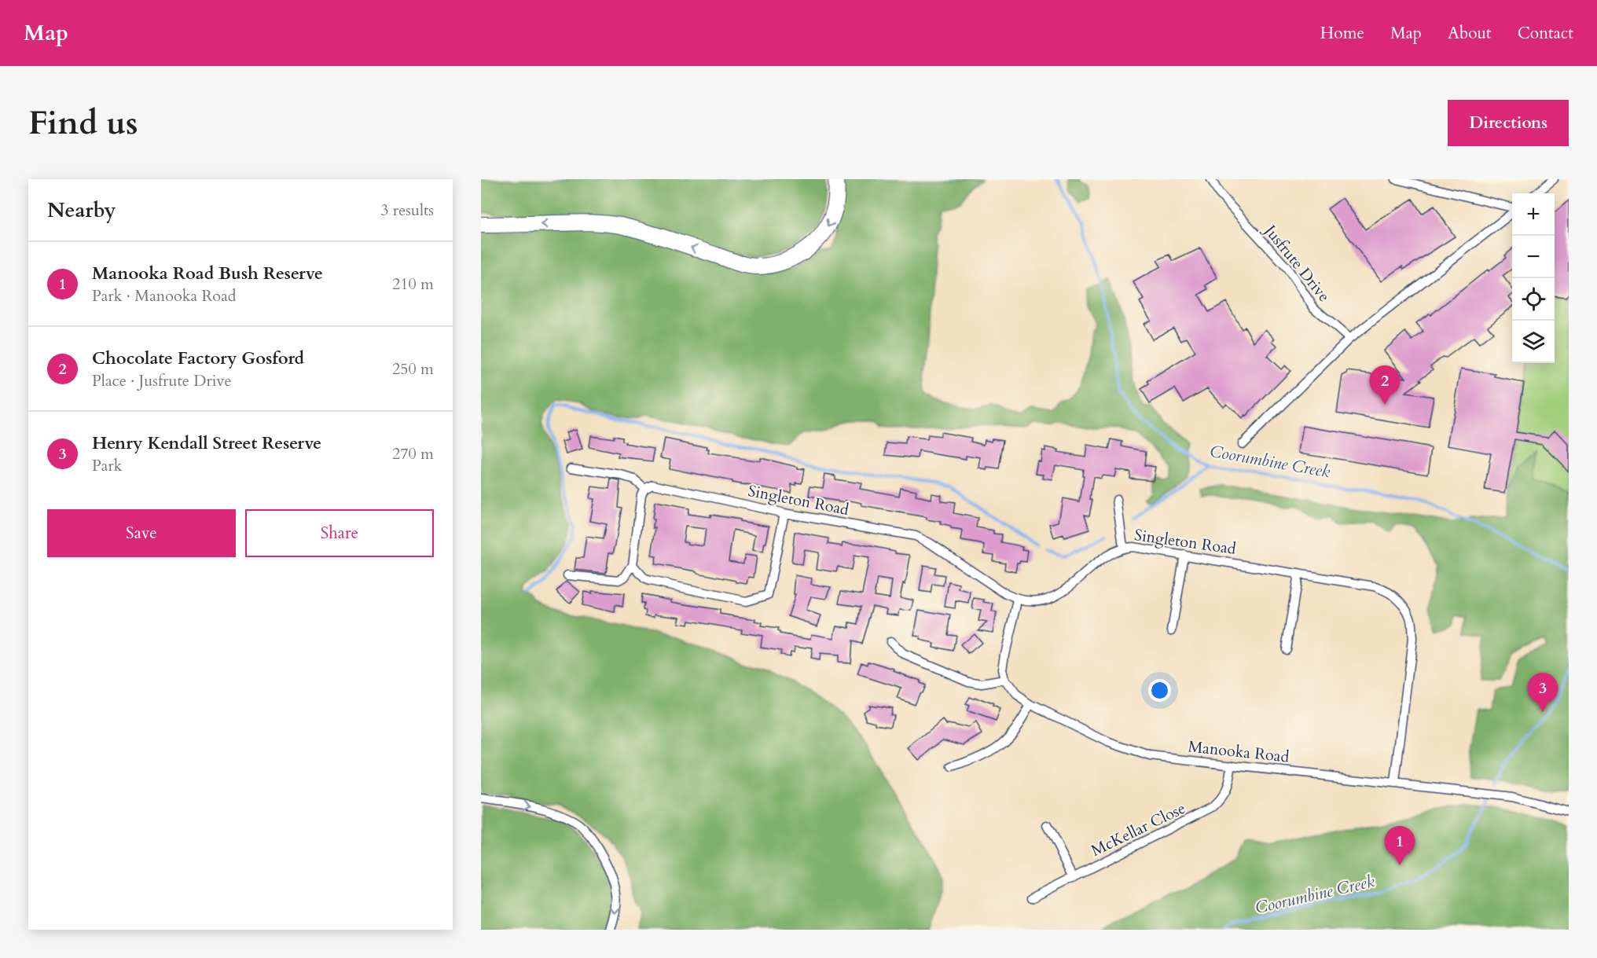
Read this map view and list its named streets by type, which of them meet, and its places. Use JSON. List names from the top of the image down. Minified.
{"streets":{"street":["Jusfrute Drive","Singleton Road","Manooka Road","McKellar Close"]},"crossings":[["Singleton Road","Manooka Road"],["Manooka Road","McKellar Close"]],"water":["Coorumbine Creek"],"page":{"header":"Map","nav":["Home","Map","About","Contact"],"buttons":["Directions",["Save","Share"]],"title":"Find us","heading":["Nearby","3 results"],"map_buttons":["+","−"],"list":[{"mark":"1","name":"Manooka Road Bush Reserve","note":"Park · Manooka Road","value":"210 m"},{"mark":"2","name":"Chocolate Factory Gosford","note":"Place · Jusfrute Drive","value":"250 m"},{"mark":"3","name":"Henry Kendall Street Reserve","note":"Park","value":"270 m"}],"pins":["2","3","1"]}}
